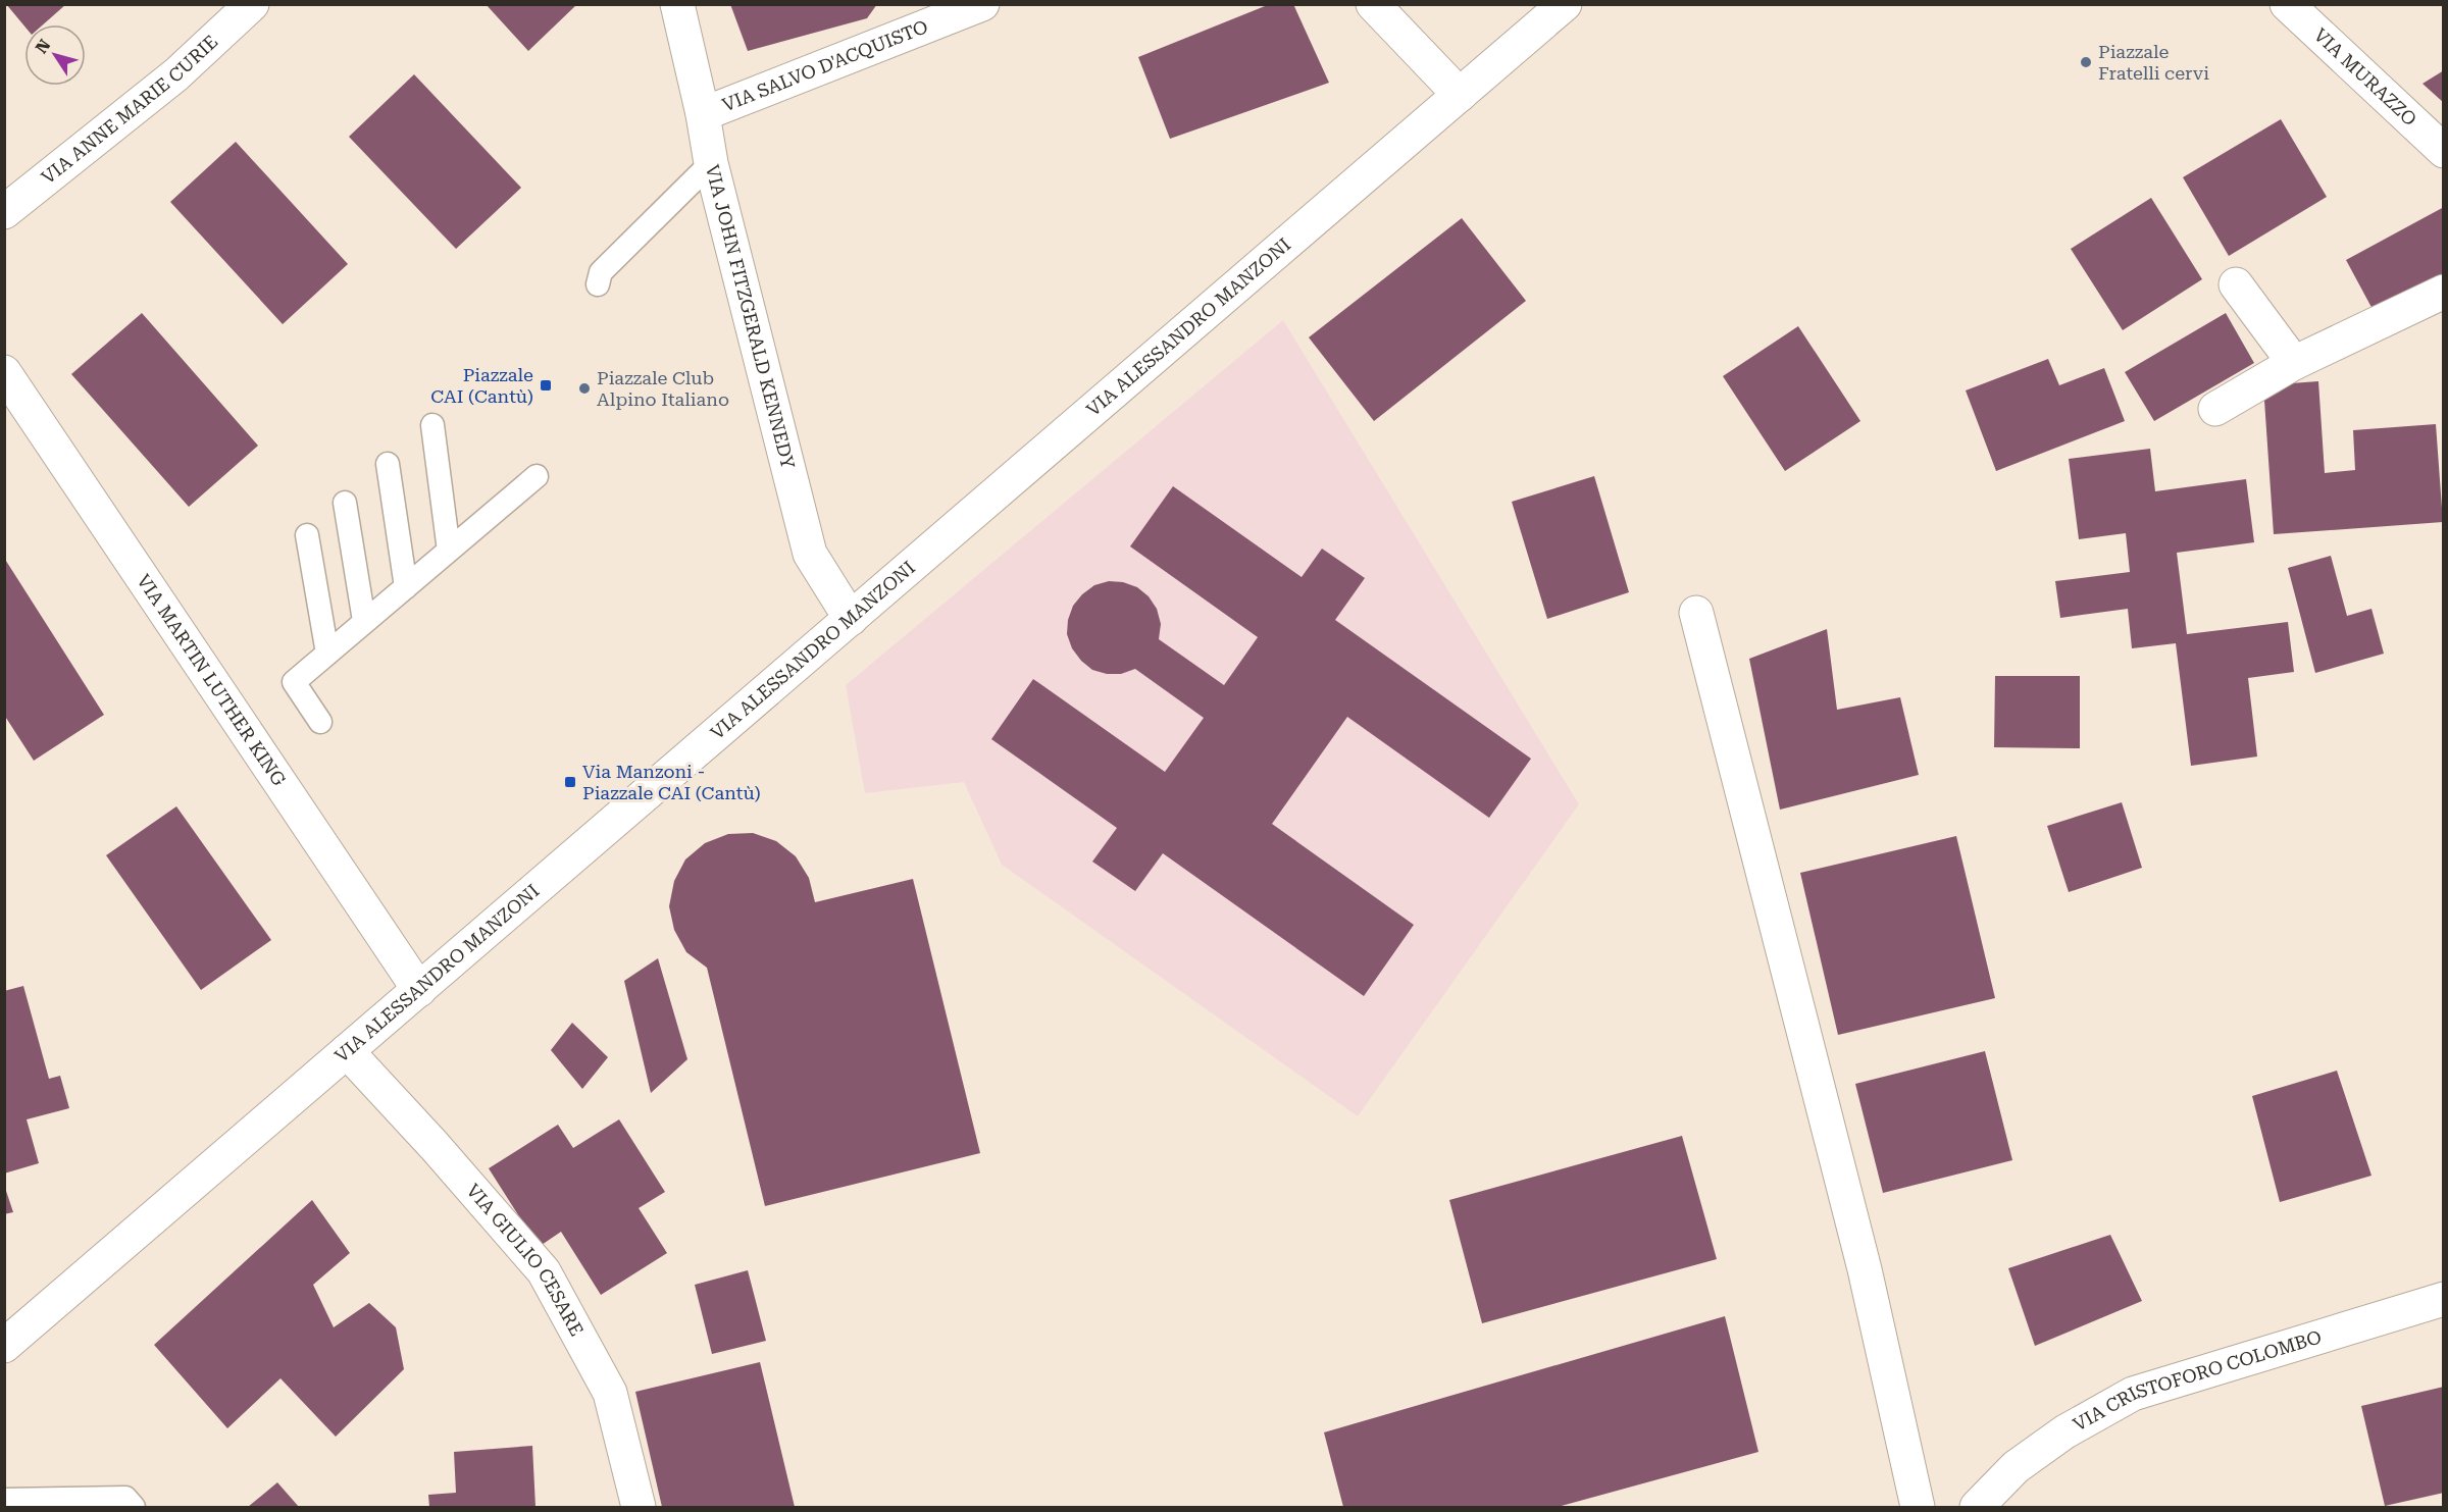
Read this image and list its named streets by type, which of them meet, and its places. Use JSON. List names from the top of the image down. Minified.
{"streets":{"street":["VIA SALVO D'ACQUISTO","VIA MURAZZO","VIA ANNE MARIE CURIE","VIA JOHN FITZGERALD KENNEDY","VIA ALESSANDRO MANZONI","VIA MARTIN LUTHER KING","VIA GIULIO CESARE","VIA CRISTOFORO COLOMBO"]},"crossings":[["VIA SALVO D'ACQUISTO","VIA JOHN FITZGERALD KENNEDY"],["VIA JOHN FITZGERALD KENNEDY","VIA ALESSANDRO MANZONI"],["VIA ALESSANDRO MANZONI","VIA MARTIN LUTHER KING"],["VIA ALESSANDRO MANZONI","VIA GIULIO CESARE"]],"places":{"other":["Piazzale Fratelli cervi","Piazzale Club Alpino Italiano"],"transit":["Piazzale CAI (Cantù)","Via Manzoni - Piazzale CAI (Cantù)"]},"north":"top left"}
